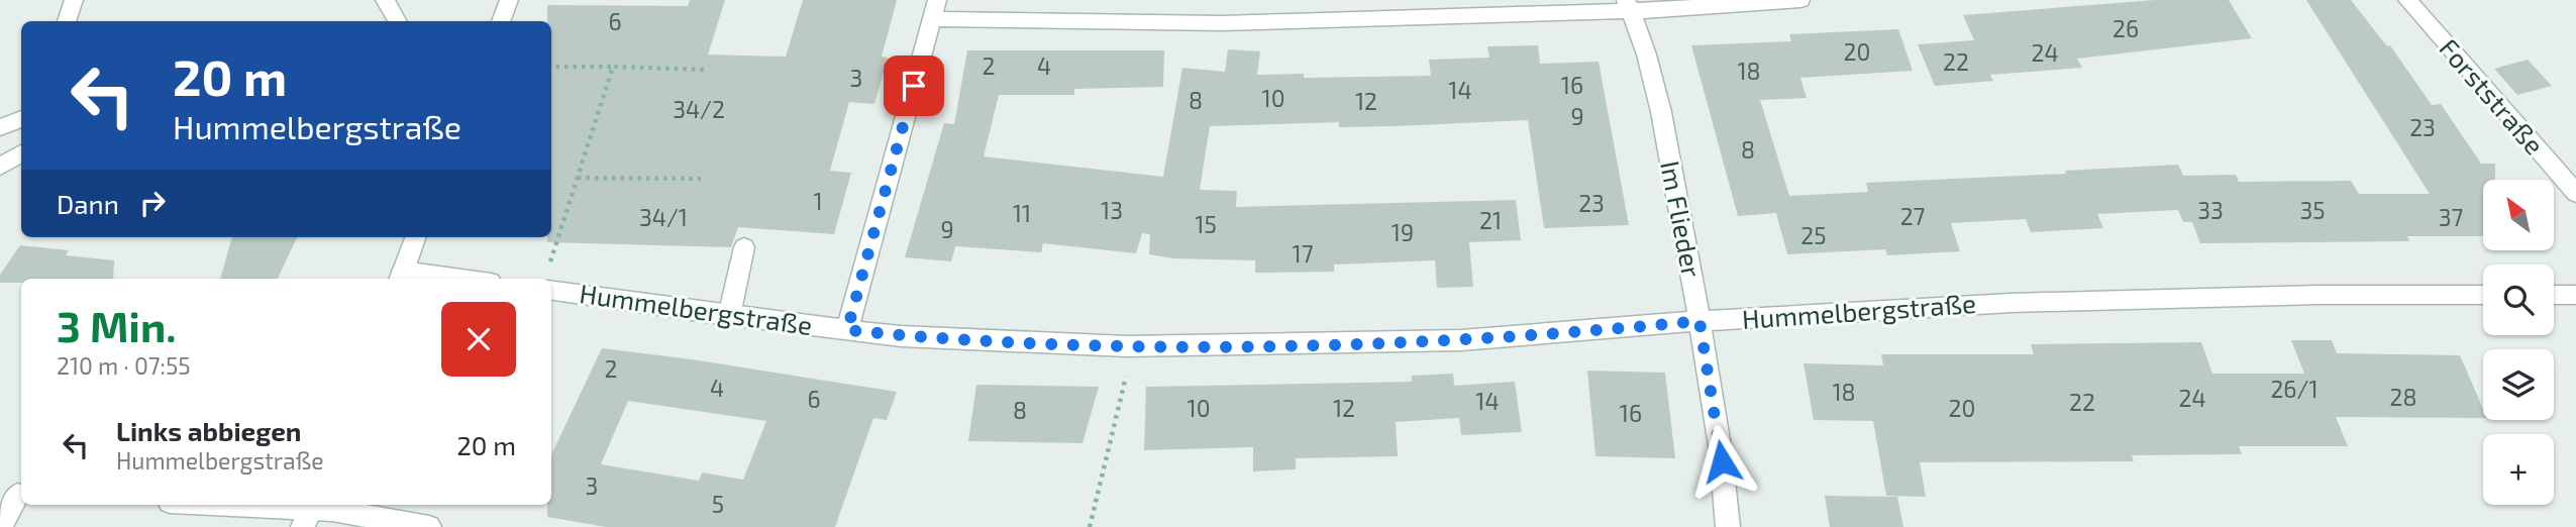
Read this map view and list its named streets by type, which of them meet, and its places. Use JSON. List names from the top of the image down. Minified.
{"streets":{"street":["Forststraße","Im Flieder","Hummelbergstraße"]},"crossings":[["Im Flieder","Hummelbergstraße"]],"house_numbers":["6","26","20","24","22","2","4","18","3","16","14","10","8","12","34/2","9","23","8","1","23","13","33","35","11","27","34/1","37","21","15","9","19","25","17","2","4","26/1","18","28","24","6","14","22","10","12","20","8","16","3","5"],"north":"top left","page":{"turn":["20 m","Hummelbergstraße"],"then":"Dann","map_buttons":"+","heading":["3 Min.","210 m · 07:55"],"list":[{"name":"Links abbiegen","note":"Hummelbergstraße","value":"20 m"}]}}
